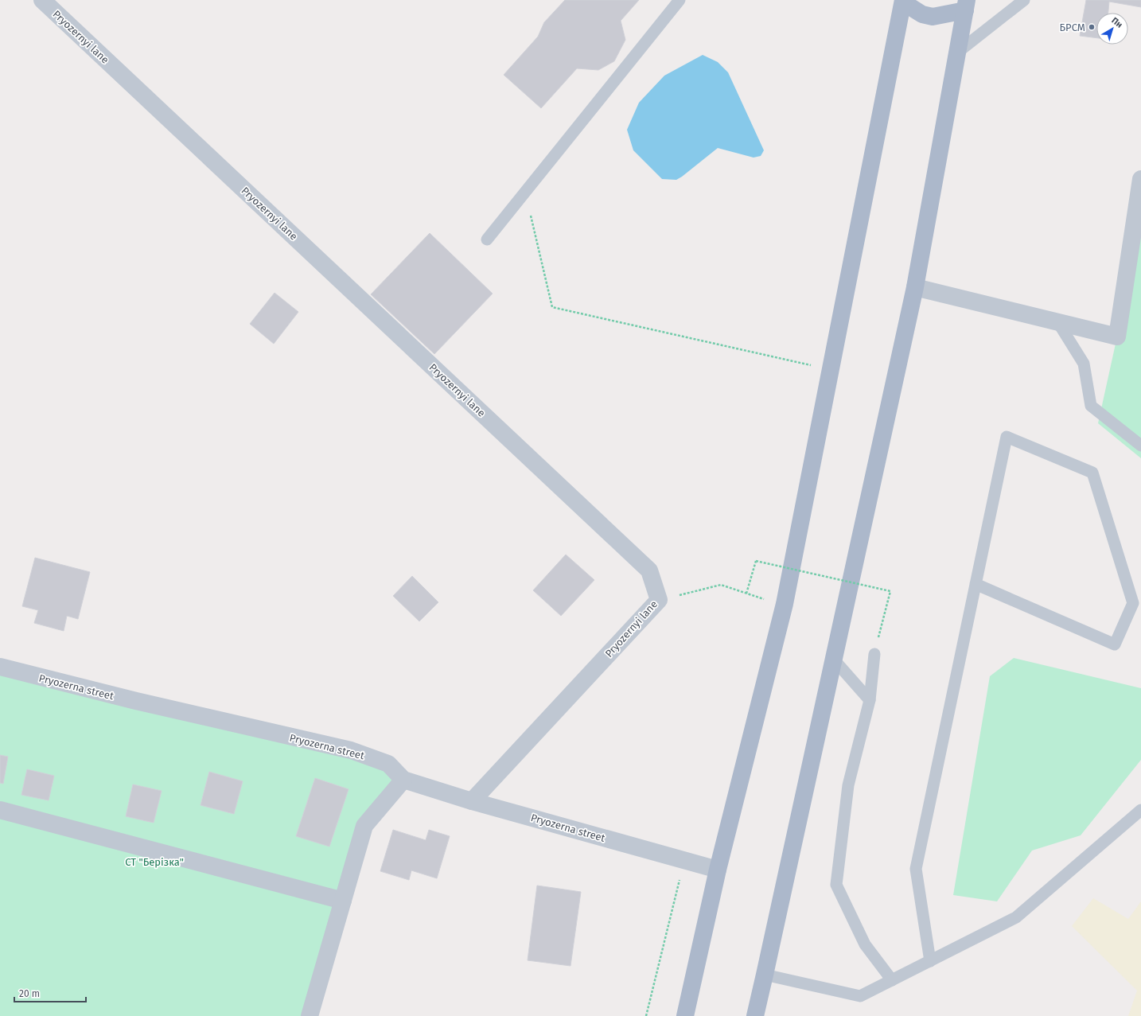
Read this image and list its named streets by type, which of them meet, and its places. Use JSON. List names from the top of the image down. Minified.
{"streets":{"street":["Pryozernyi lane","Pryozerna street"]},"crossings":[["Pryozernyi lane","Pryozerna street"]],"parks":["СТ \"Берізка\""],"places":["БРСМ"],"scale_bar":"20 m","north":"top right"}
